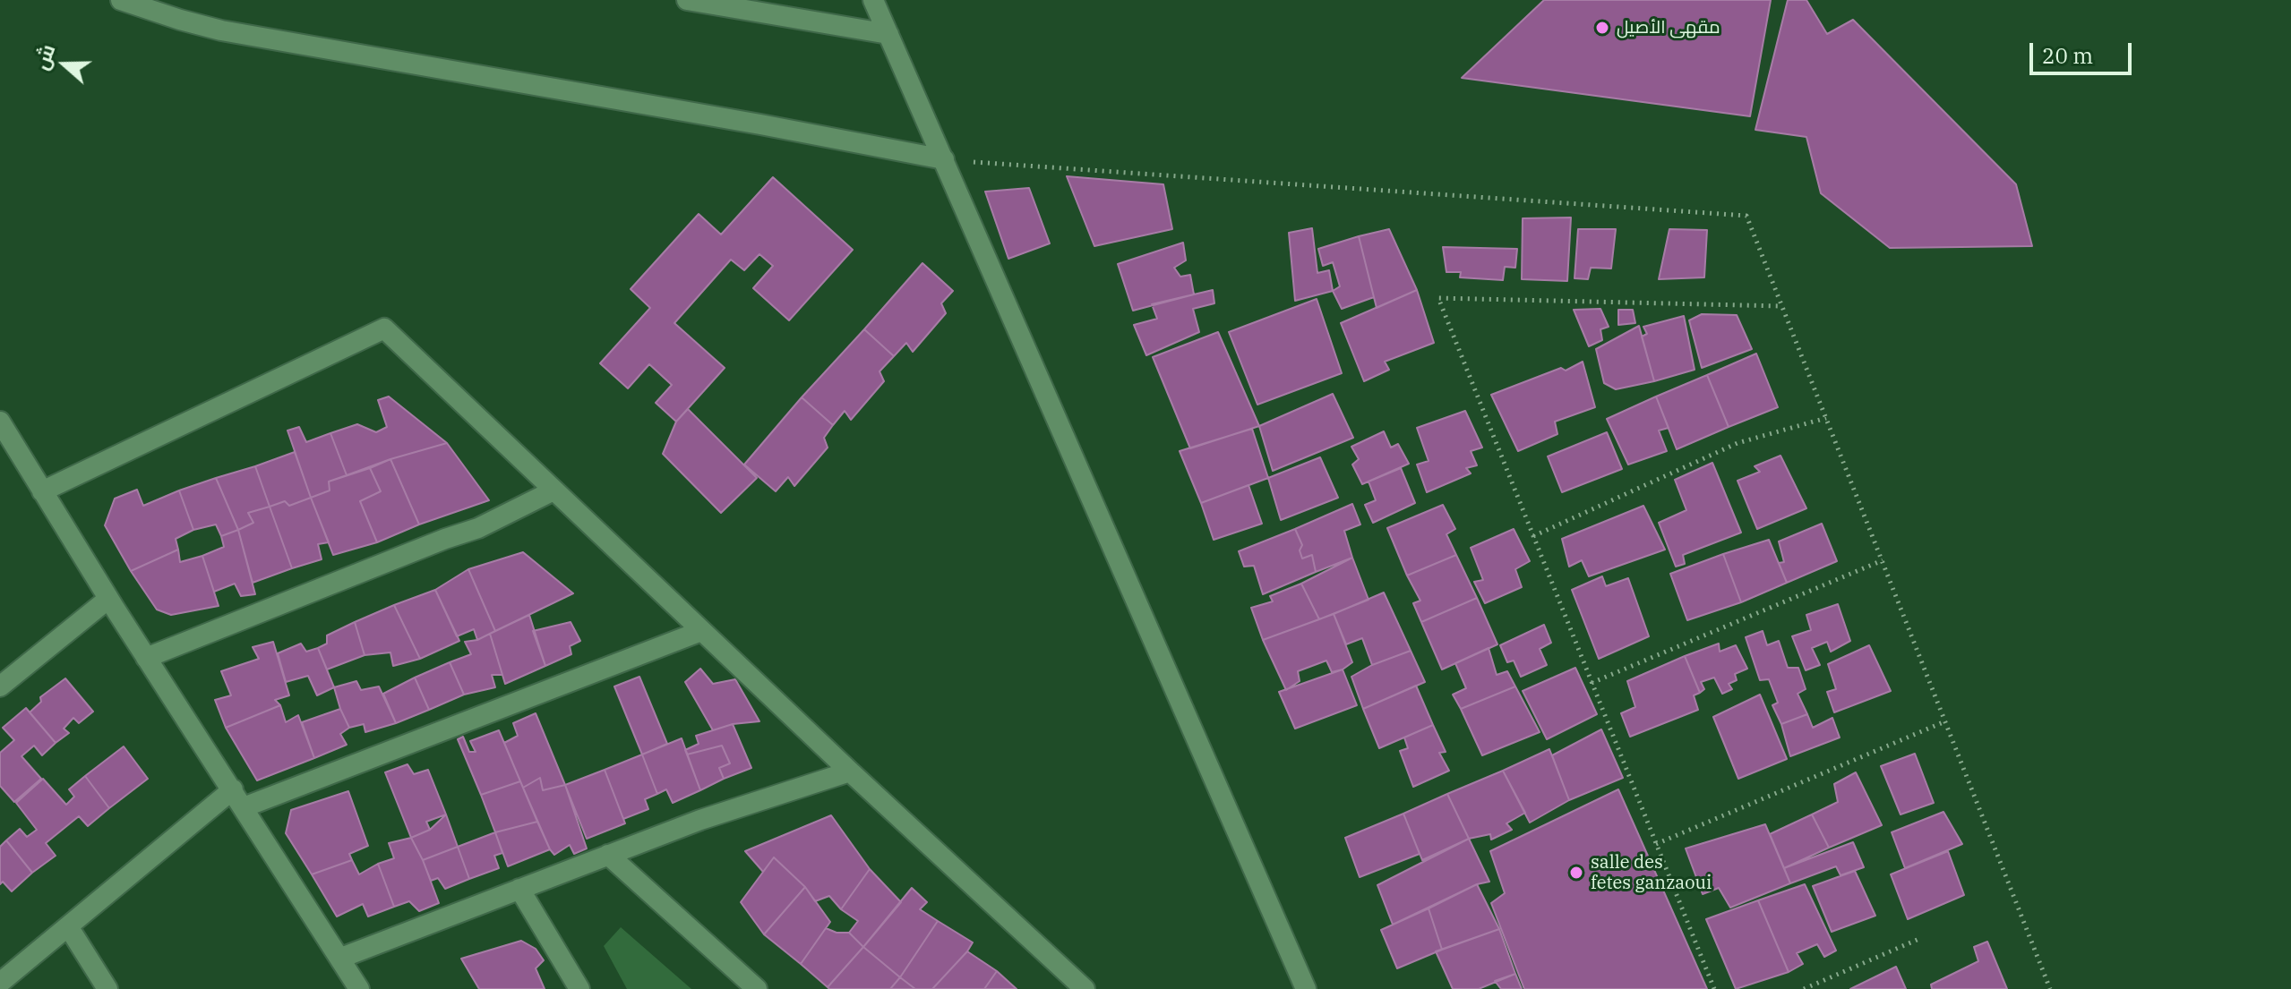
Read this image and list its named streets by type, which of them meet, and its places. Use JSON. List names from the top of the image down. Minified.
{"places":["مقهى الأصيل","salle des fetes ganzaoui"],"scale_bar":"20 m","north":"left"}
